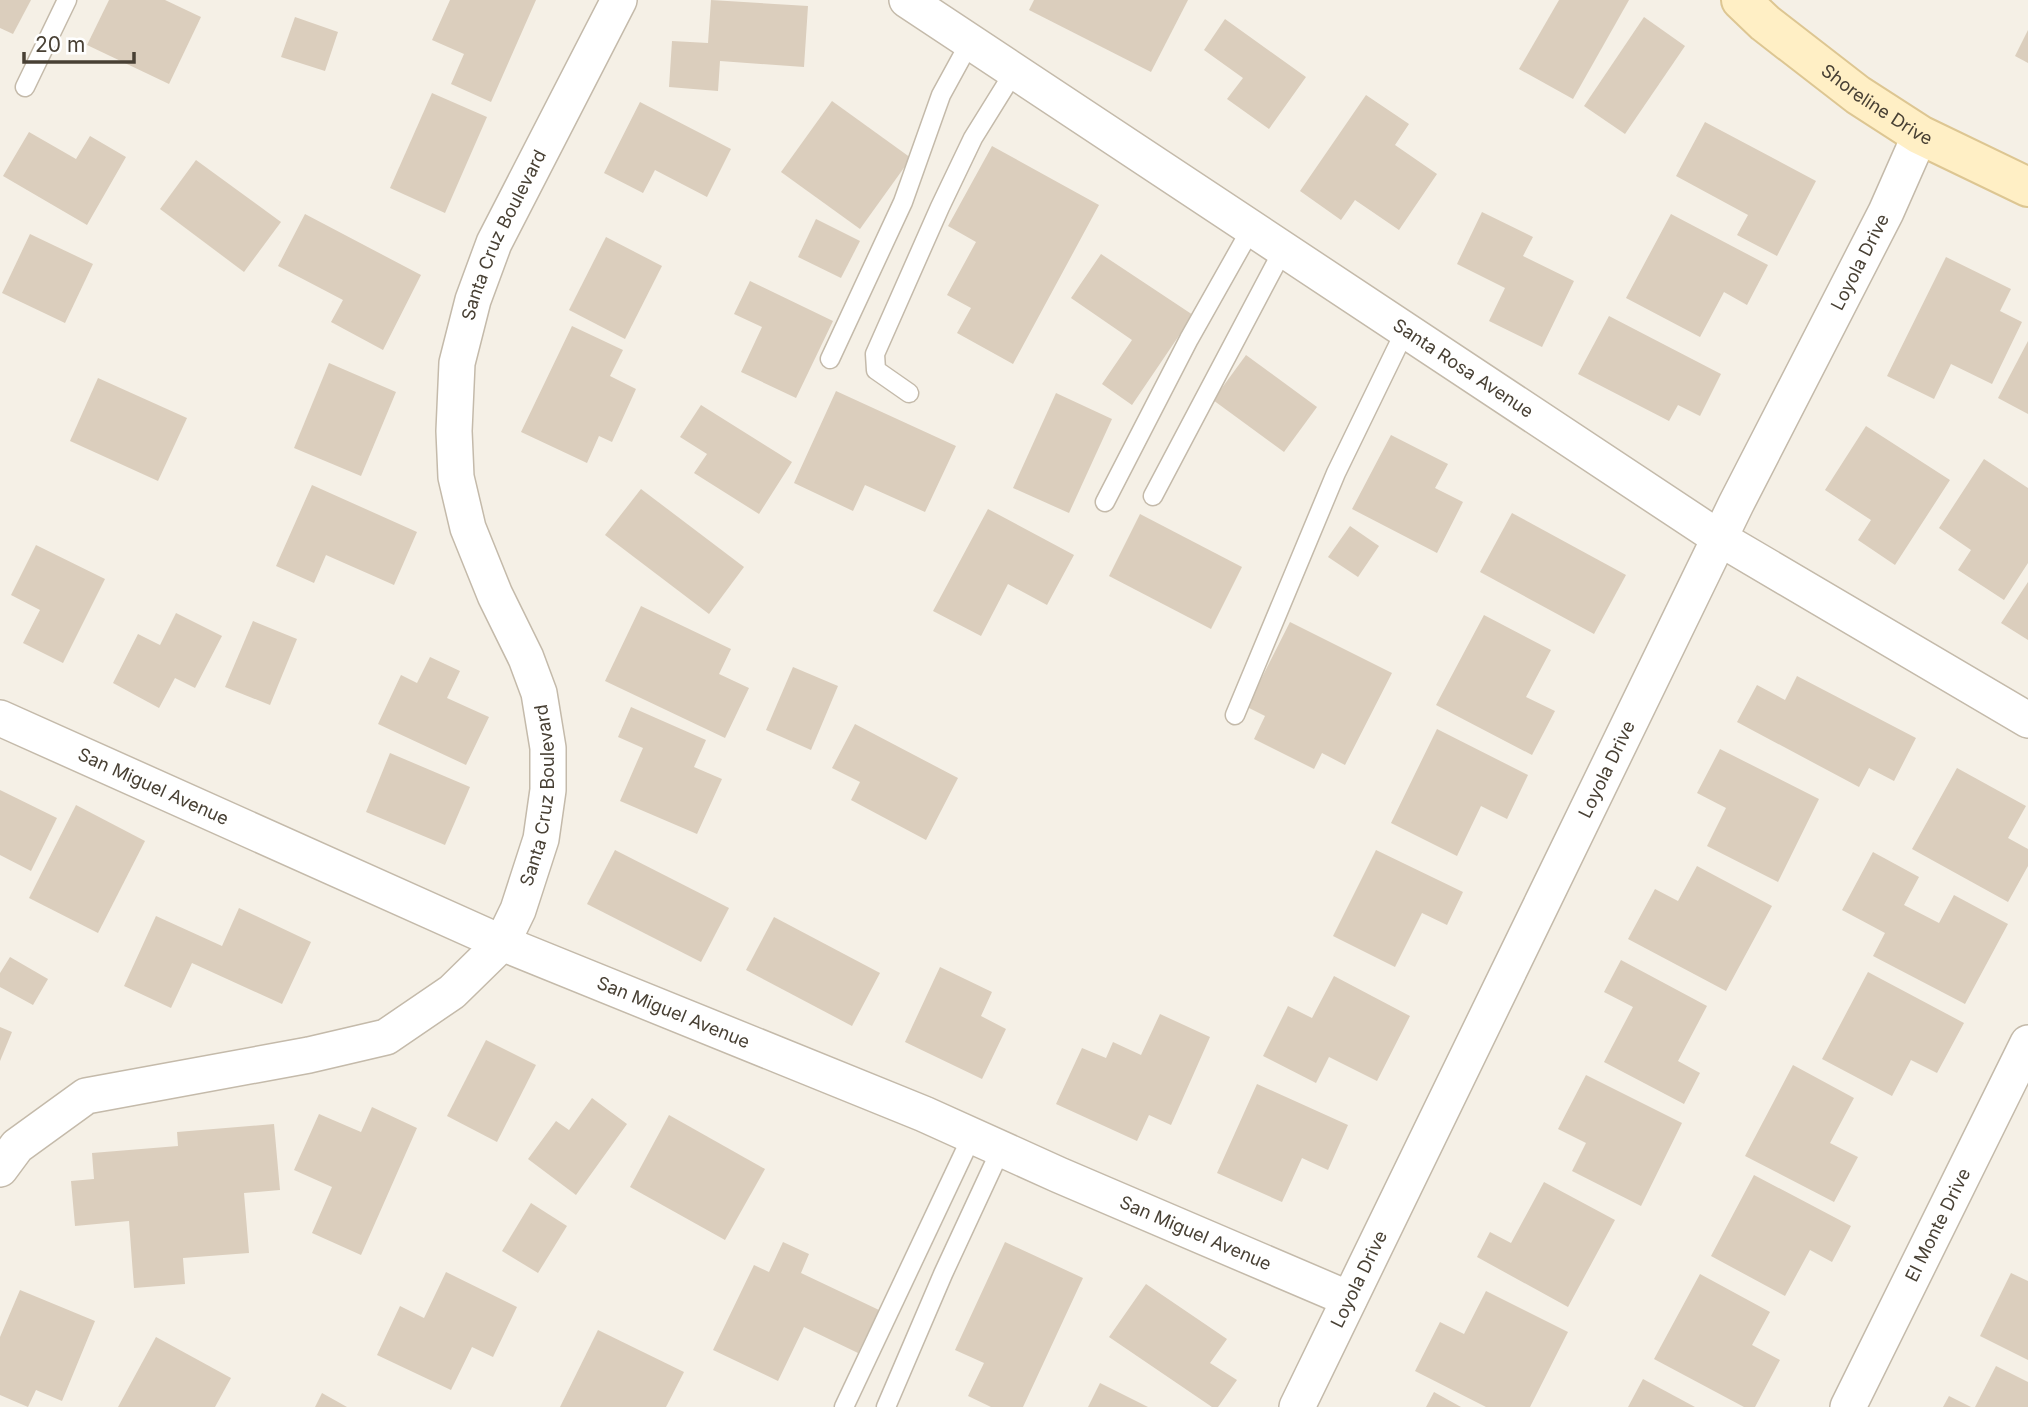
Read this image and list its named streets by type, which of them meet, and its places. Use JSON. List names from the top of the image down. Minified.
{"streets":{"main road":["Shoreline Drive"],"street":["Santa Cruz Boulevard","Loyola Drive","Santa Rosa Avenue","San Miguel Avenue","El Monte Drive"]},"crossings":[["Shoreline Drive","Loyola Drive"],["Santa Cruz Boulevard","San Miguel Avenue"],["Loyola Drive","Santa Rosa Avenue"],["Loyola Drive","San Miguel Avenue"]],"scale_bar":"20 m"}
